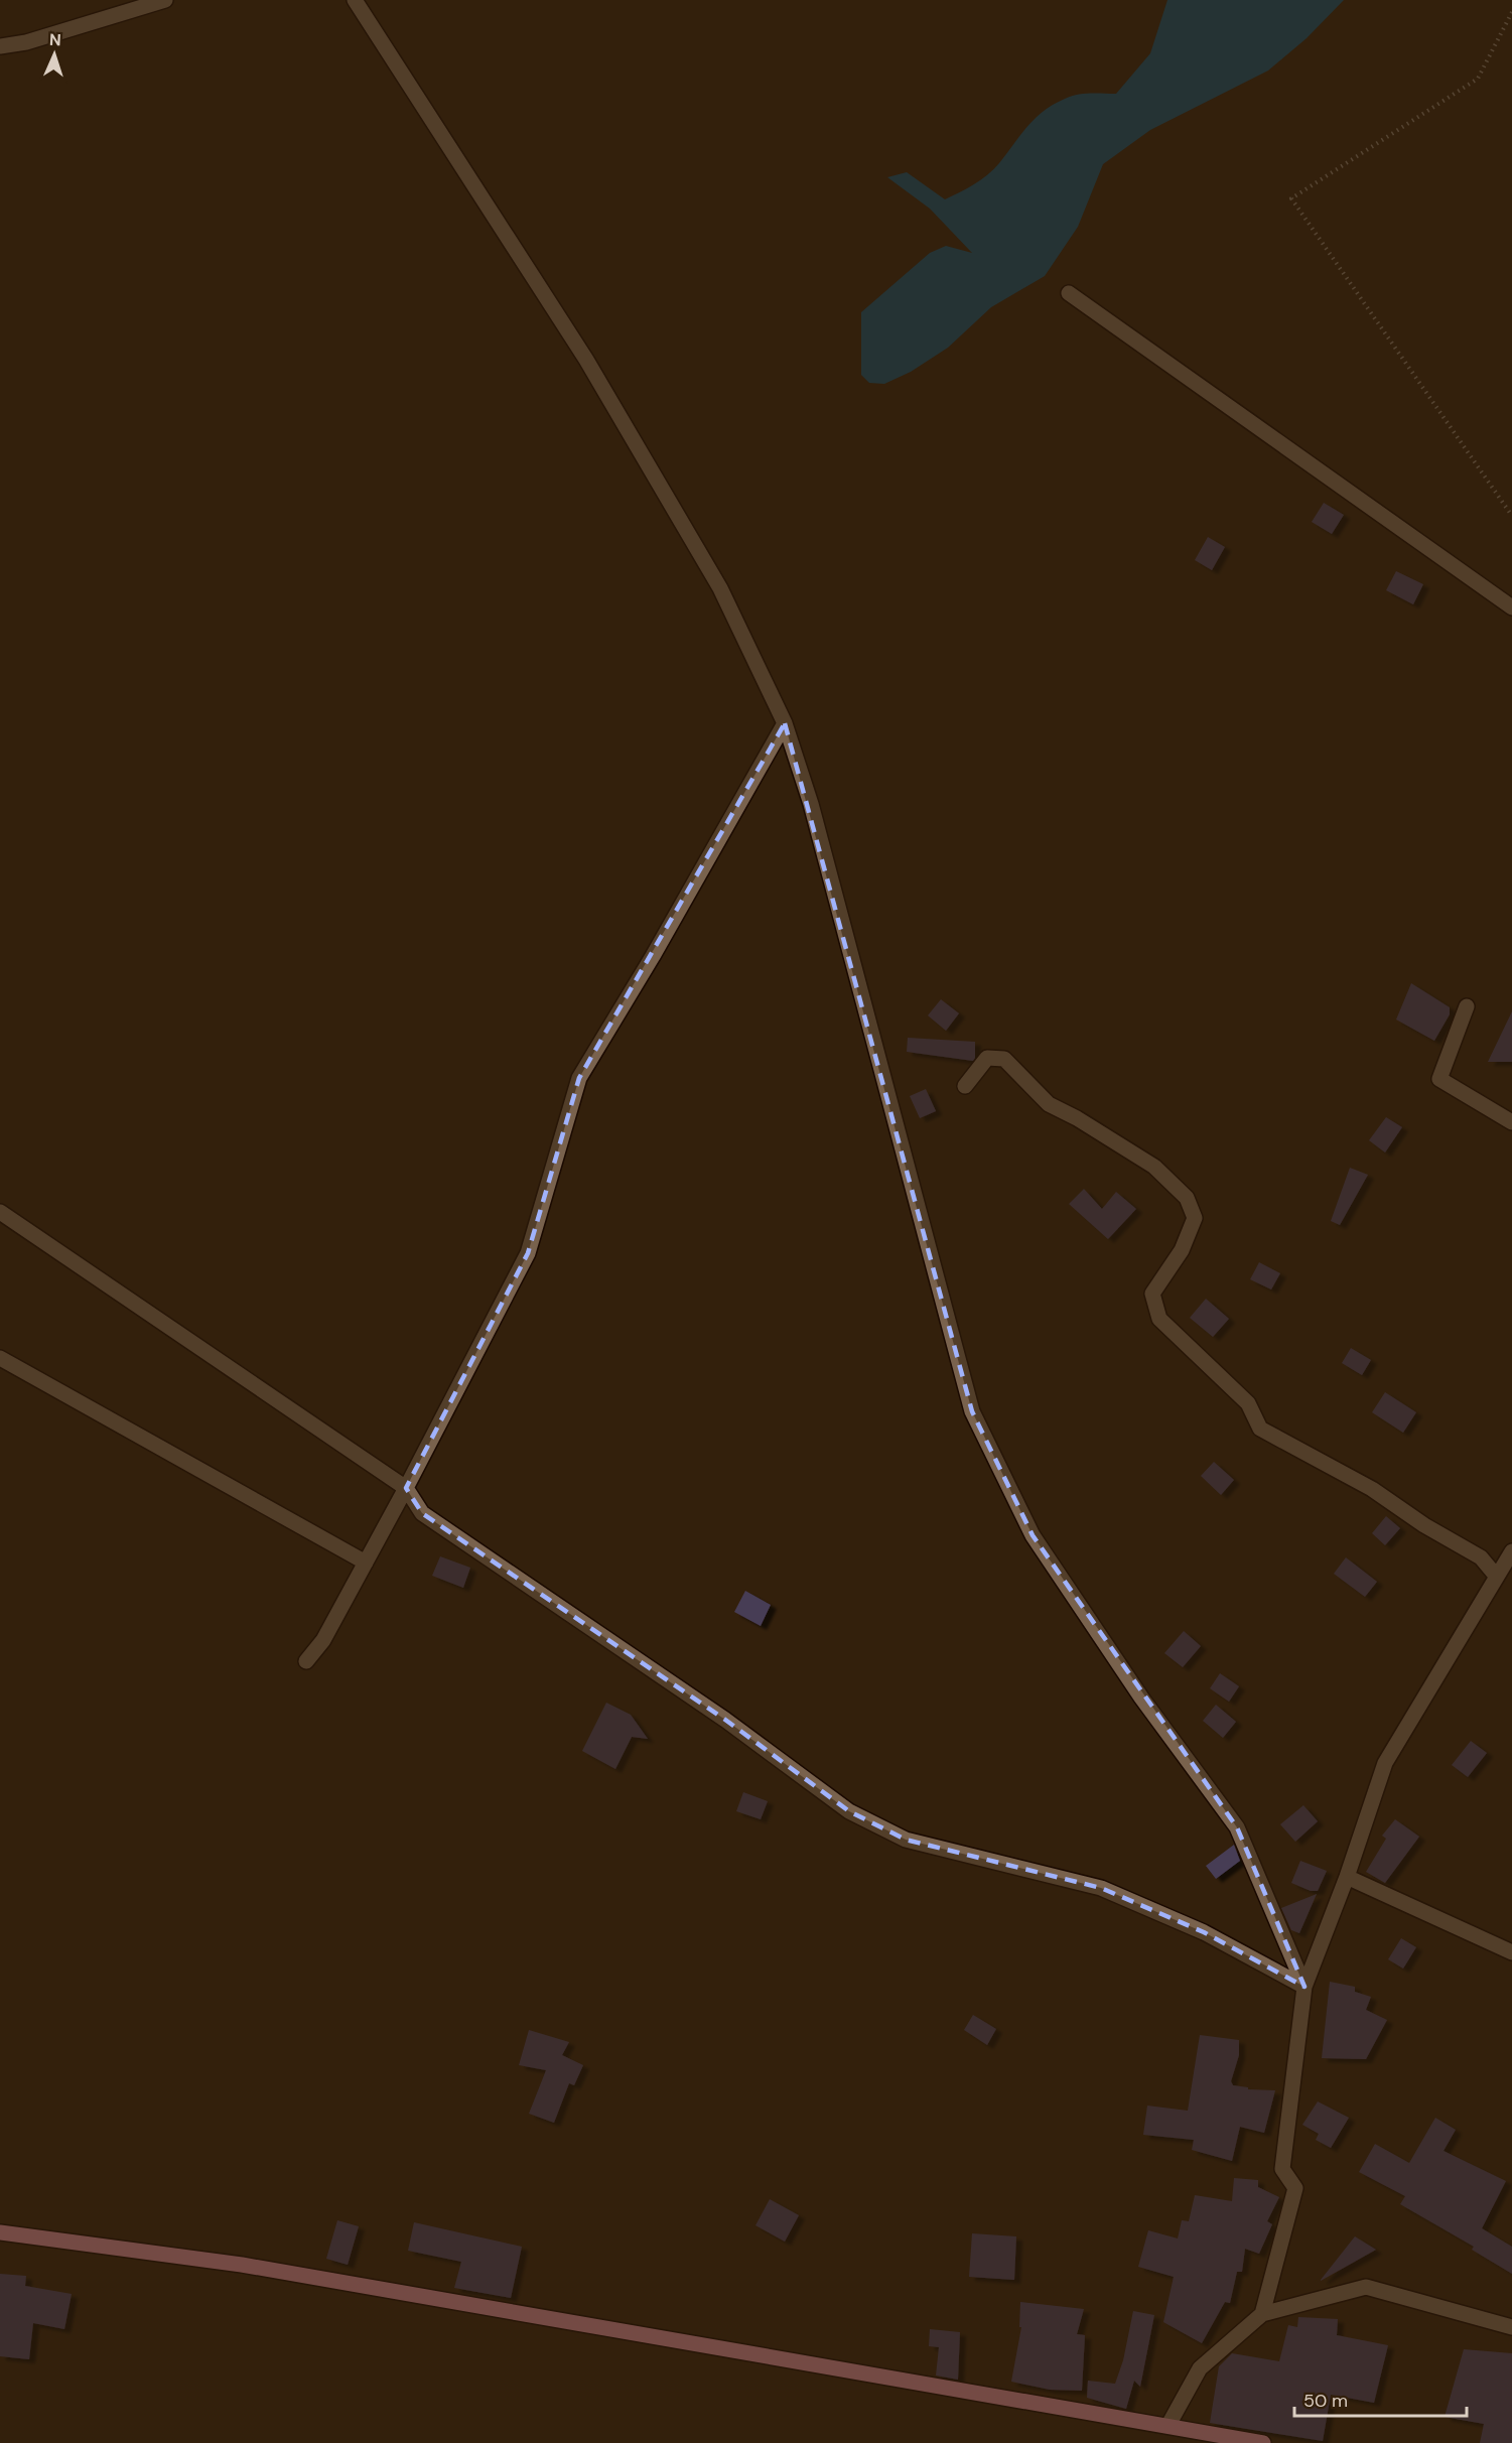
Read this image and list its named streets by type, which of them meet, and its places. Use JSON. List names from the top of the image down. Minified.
{"scale_bar":"50 m","north":"top"}
